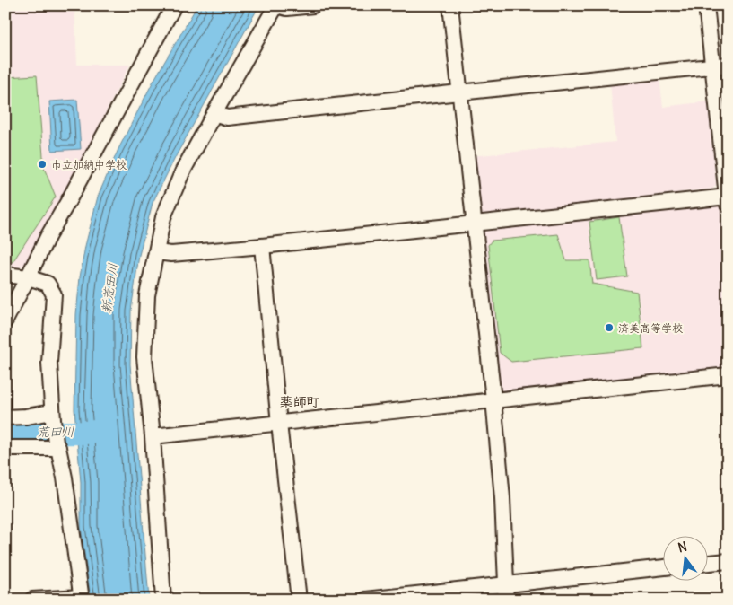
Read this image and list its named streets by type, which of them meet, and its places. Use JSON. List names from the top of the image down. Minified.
{"districts":["薬師町"],"water":["新荒田川","荒田川"],"places":["市立加納中学校","済美高等学校"],"north":"top"}
